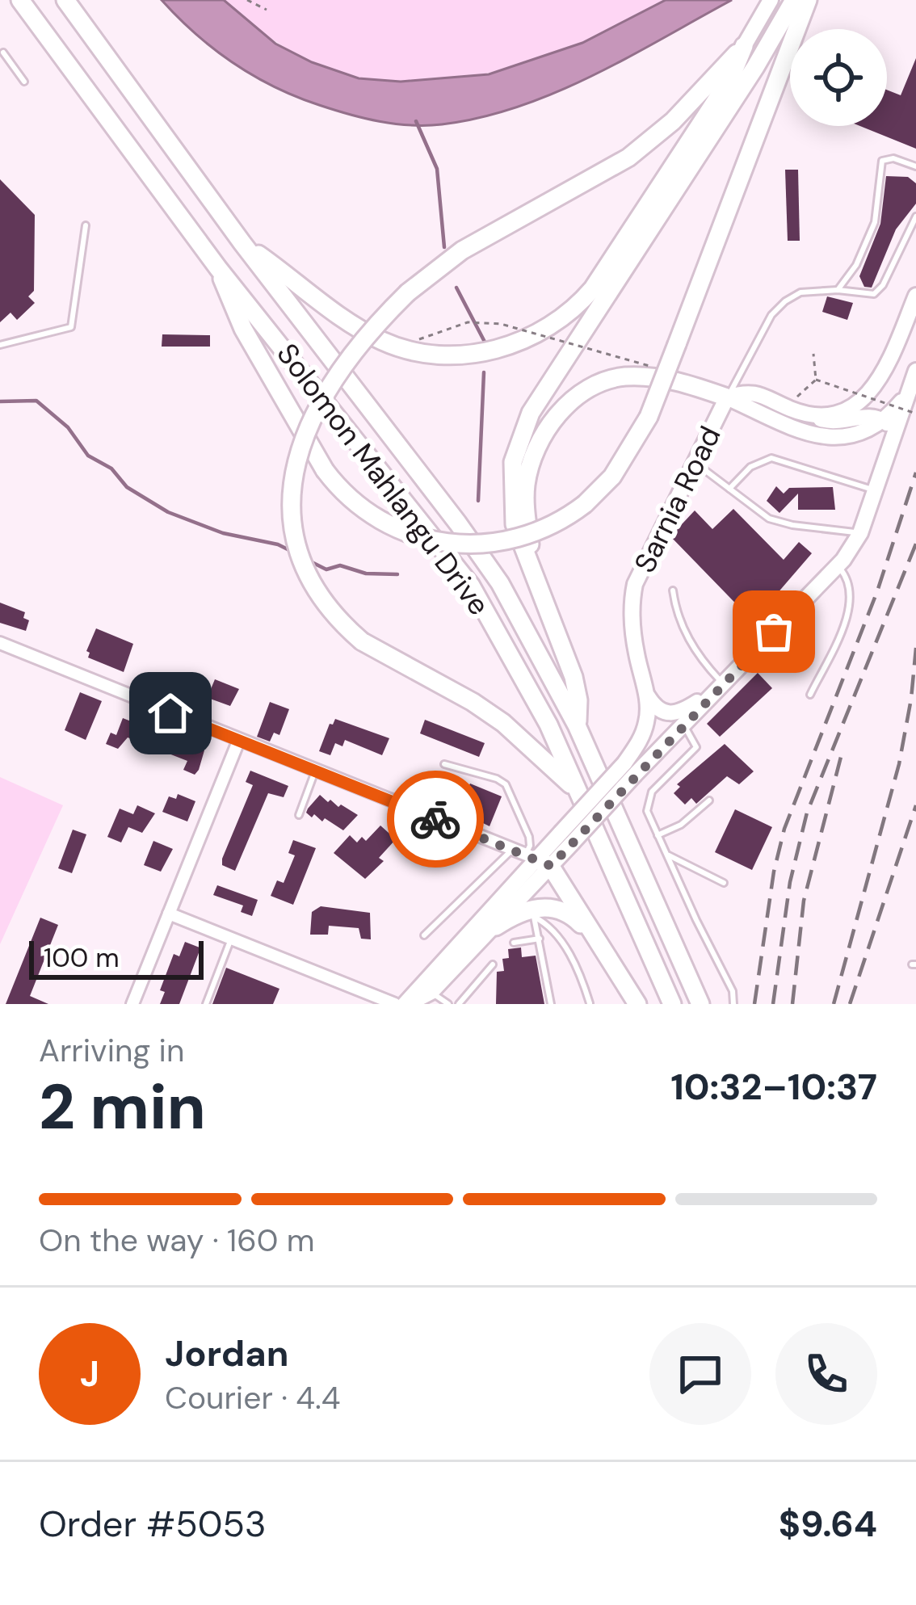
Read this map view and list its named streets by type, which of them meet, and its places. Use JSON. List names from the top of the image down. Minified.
{"streets":{"highway":["Solomon Mahlangu Drive"],"main road":["Sarnia Road"]},"scale_bar":"100 m","page":{"scale":"100 m","heading":["2 min","Arriving in","10:32–10:37"],"panel":["Jordan","Courier · 4.4","Order #5053","$9.64"],"bar":"On the way · 160 m","round":"J"}}
